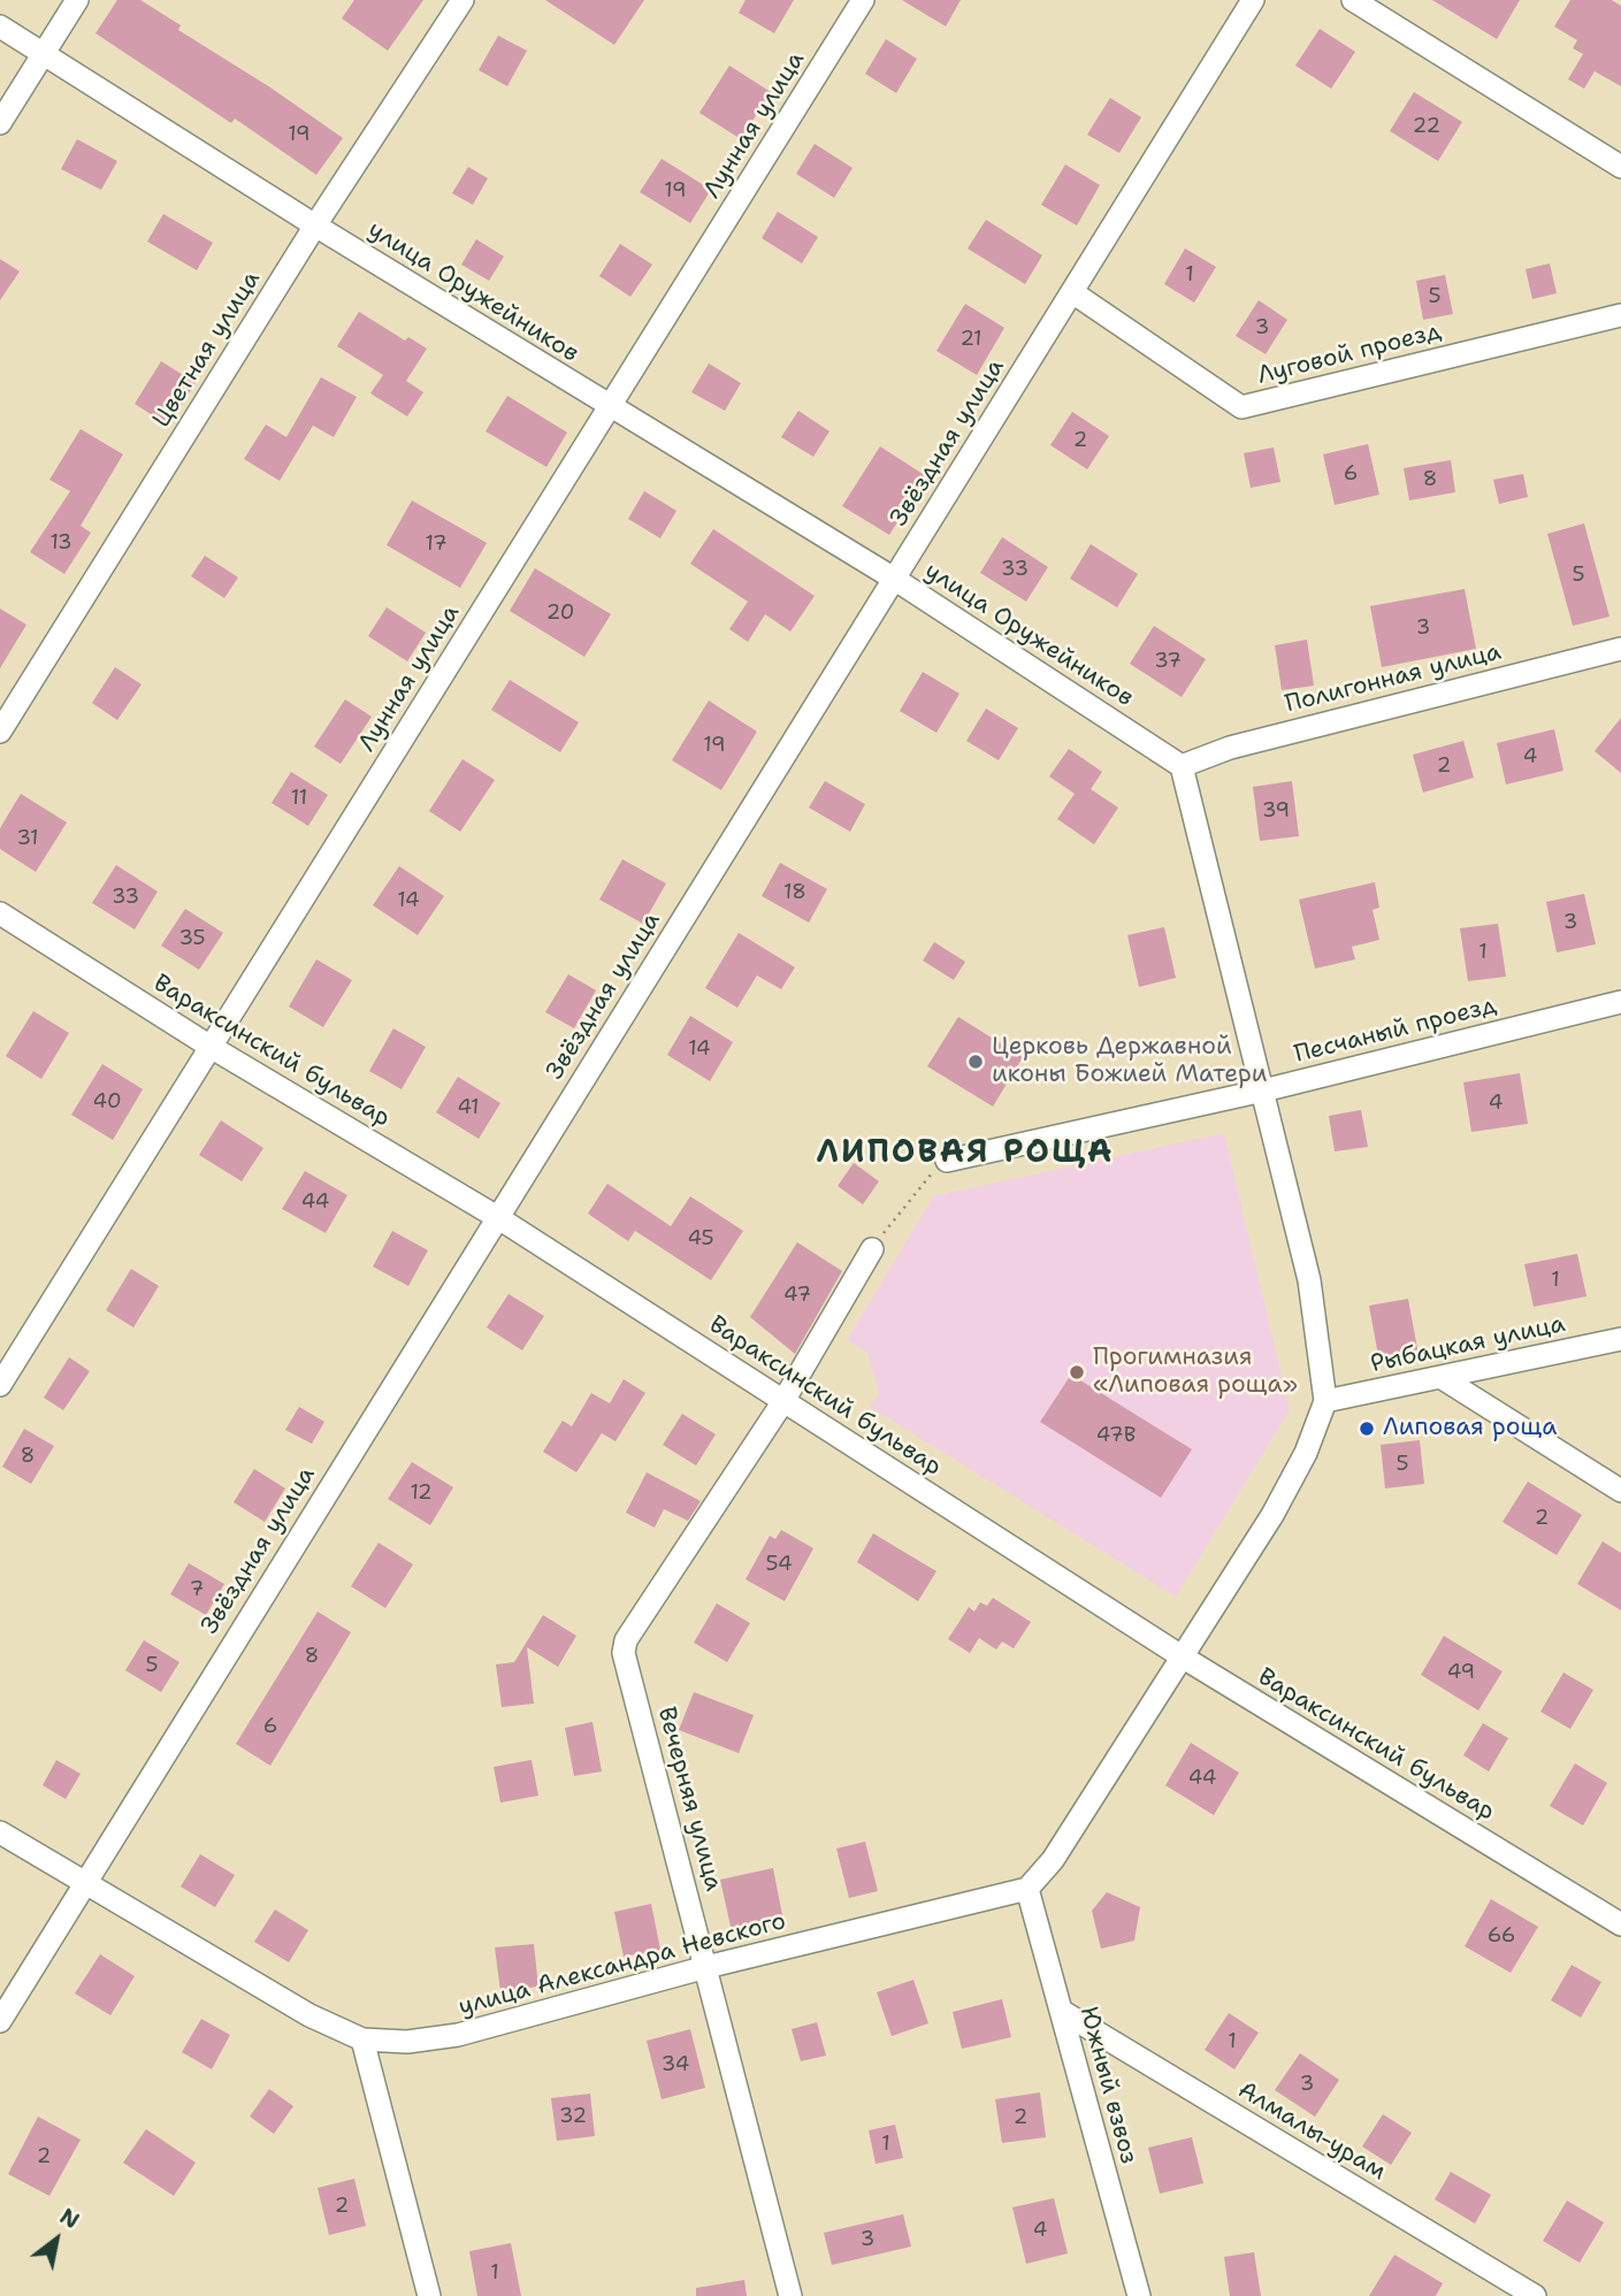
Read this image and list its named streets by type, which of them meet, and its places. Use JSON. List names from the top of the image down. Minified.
{"streets":{"street":["Лунная улица","улица Оружейников","Цветная улица","Луговой проезд","Звёздная улица","Полигонная улица","Песчаный проезд","Вараксинский бульвар","Рыбацкая улица","Вечерняя улица","улица Александра Невского","Южный взвоз","Алмалы-урам"]},"crossings":[["Лунная улица","улица Оружейников"],["Лунная улица","Вараксинский бульвар"],["улица Оружейников","Цветная улица"],["улица Оружейников","Звёздная улица"],["улица Оружейников","Полигонная улица"],["Луговой проезд","Звёздная улица"],["Звёздная улица","Вараксинский бульвар"],["Звёздная улица","улица Александра Невского"],["Вараксинский бульвар","Вечерняя улица"],["Вечерняя улица","улица Александра Невского"],["улица Александра Невского","Южный взвоз"],["Южный взвоз","Алмалы-урам"]],"districts":["ЛИПОВАЯ РОЩА"],"places":["Церковь Державной иконы Божией Матери","Прогимназия «Липовая роща»","Липовая роща"],"house_numbers":["22","19","19","1","5","3","21","2","6","8","13","17","33","5","20","3","37","19","4","2","11","39","31","18","33","14","3","35","1","14","40","4","41","44","45","1","47","47В","8","5","12","2","54","7","8","5","49","6","44","66","1","34","3","32","2","1","2","2","4","3","1"],"north":"top right"}
